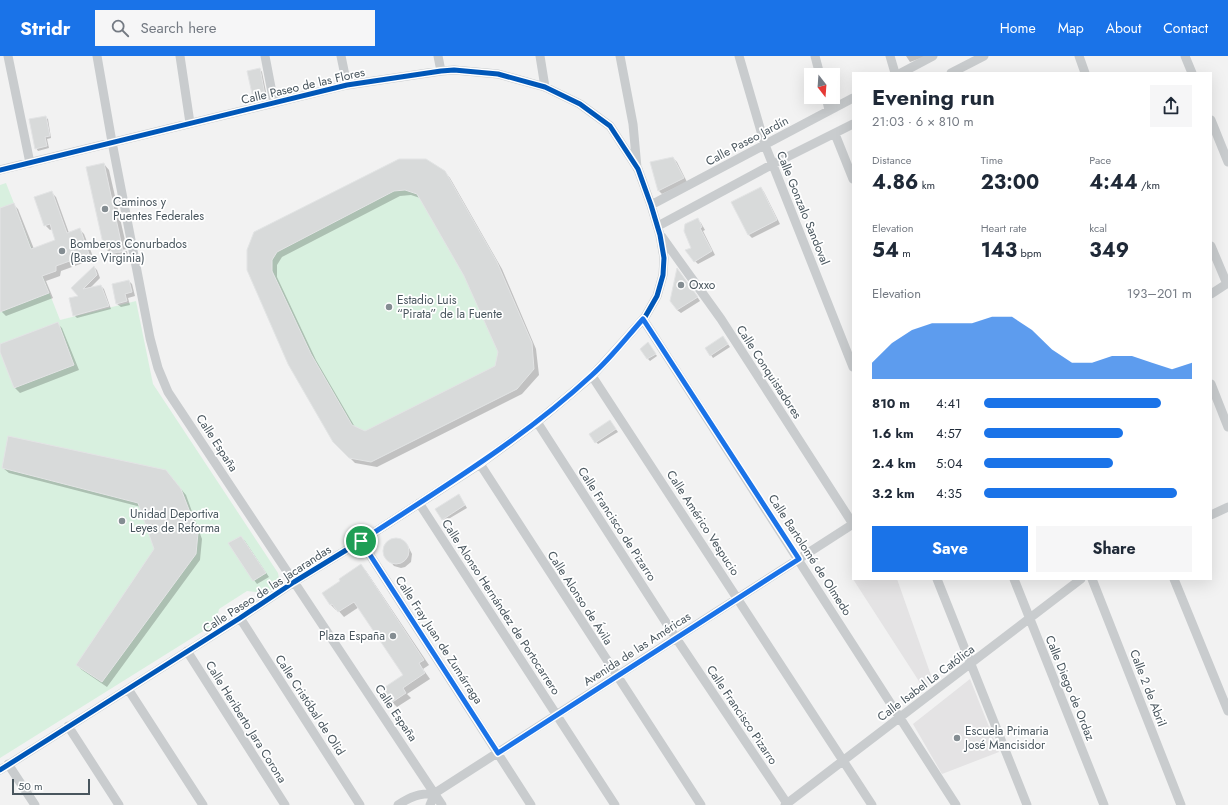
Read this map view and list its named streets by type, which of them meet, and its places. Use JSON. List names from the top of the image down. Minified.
{"streets":{"street":["Calle Paseo de las Flores","Calle Paseo Jardín","Calle Gonzalo Sandoval","Calle Conquistadores","Calle España","Calle Américo Vespucio","Calle Francisco de Pizarro","Calle Bartolomé de Olmedo","Calle Paseo de las Jacarandas","Calle Alonso de Ávila","Calle Alonso Hernández de Portocarrero","Calle Fray Juan de Zumárraga","Avenida de las Américas","Calle Isabel La Católica","Calle Diego de Ordaz","Calle 2 de Abril","Calle Cristóbal de Olid","Calle Francisco Pizarro","Calle Heriberto Jara Corona"]},"crossings":[["Calle Paseo de las Flores","Calle Paseo Jardín"],["Calle Paseo de las Flores","Calle España"],["Calle Paseo de las Flores","Calle Paseo de las Jacarandas"],["Calle Paseo Jardín","Calle Gonzalo Sandoval"],["Calle Paseo Jardín","Calle Paseo de las Jacarandas"],["Calle Conquistadores","Calle Paseo de las Jacarandas"],["Calle España","Calle Paseo de las Jacarandas"],["Calle España","Avenida de las Américas"],["Calle Américo Vespucio","Calle Paseo de las Jacarandas"],["Calle Américo Vespucio","Avenida de las Américas"],["Calle Américo Vespucio","Calle Isabel La Católica"],["Calle Francisco de Pizarro","Calle Paseo de las Jacarandas"],["Calle Francisco de Pizarro","Avenida de las Américas"],["Calle Francisco de Pizarro","Calle Francisco Pizarro"],["Calle Bartolomé de Olmedo","Calle Paseo de las Jacarandas"],["Calle Bartolomé de Olmedo","Avenida de las Américas"],["Calle Bartolomé de Olmedo","Calle Isabel La Católica"],["Calle Paseo de las Jacarandas","Calle Alonso de Ávila"],["Calle Paseo de las Jacarandas","Calle Alonso Hernández de Portocarrero"],["Calle Paseo de las Jacarandas","Calle Fray Juan de Zumárraga"],["Calle Paseo de las Jacarandas","Calle Cristóbal de Olid"],["Calle Paseo de las Jacarandas","Calle Heriberto Jara Corona"],["Calle Alonso de Ávila","Avenida de las Américas"],["Calle Alonso Hernández de Portocarrero","Avenida de las Américas"],["Calle Fray Juan de Zumárraga","Avenida de las Américas"],["Avenida de las Américas","Calle Francisco Pizarro"],["Calle Isabel La Católica","Calle Diego de Ordaz"],["Calle Isabel La Católica","Calle Francisco Pizarro"]],"places":["Caminos y Puentes Federales","Bomberos Conurbados (Base Virginia)","Oxxo","Estadio Luis “Pirata” de la Fuente","Unidad Deportiva Leyes de Reforma","Plaza España","Escuela Primaria José Mancisidor"],"scale_bar":"50 m","north":"bottom","page":{"header":"Stridr","search":"Search here","nav":["Home","Map","About","Contact"],"heading":["Evening run","21:03 · 6 × 810 m"],"stats":[["Distance","4.86 km"],["Time","23:00"],["Pace","4:44 /km"],["Elevation","54 m"],["Heart rate","143 bpm"],["kcal","349"]],"chart":["Elevation","193–201 m"],"list":[{"name":"810 m","note":"4:41"},{"name":"1.6 km","note":"4:57"},{"name":"2.4 km","note":"5:04"},{"name":"3.2 km","note":"4:35"}],"buttons":["Save","Share"],"scale":"50 m"}}
